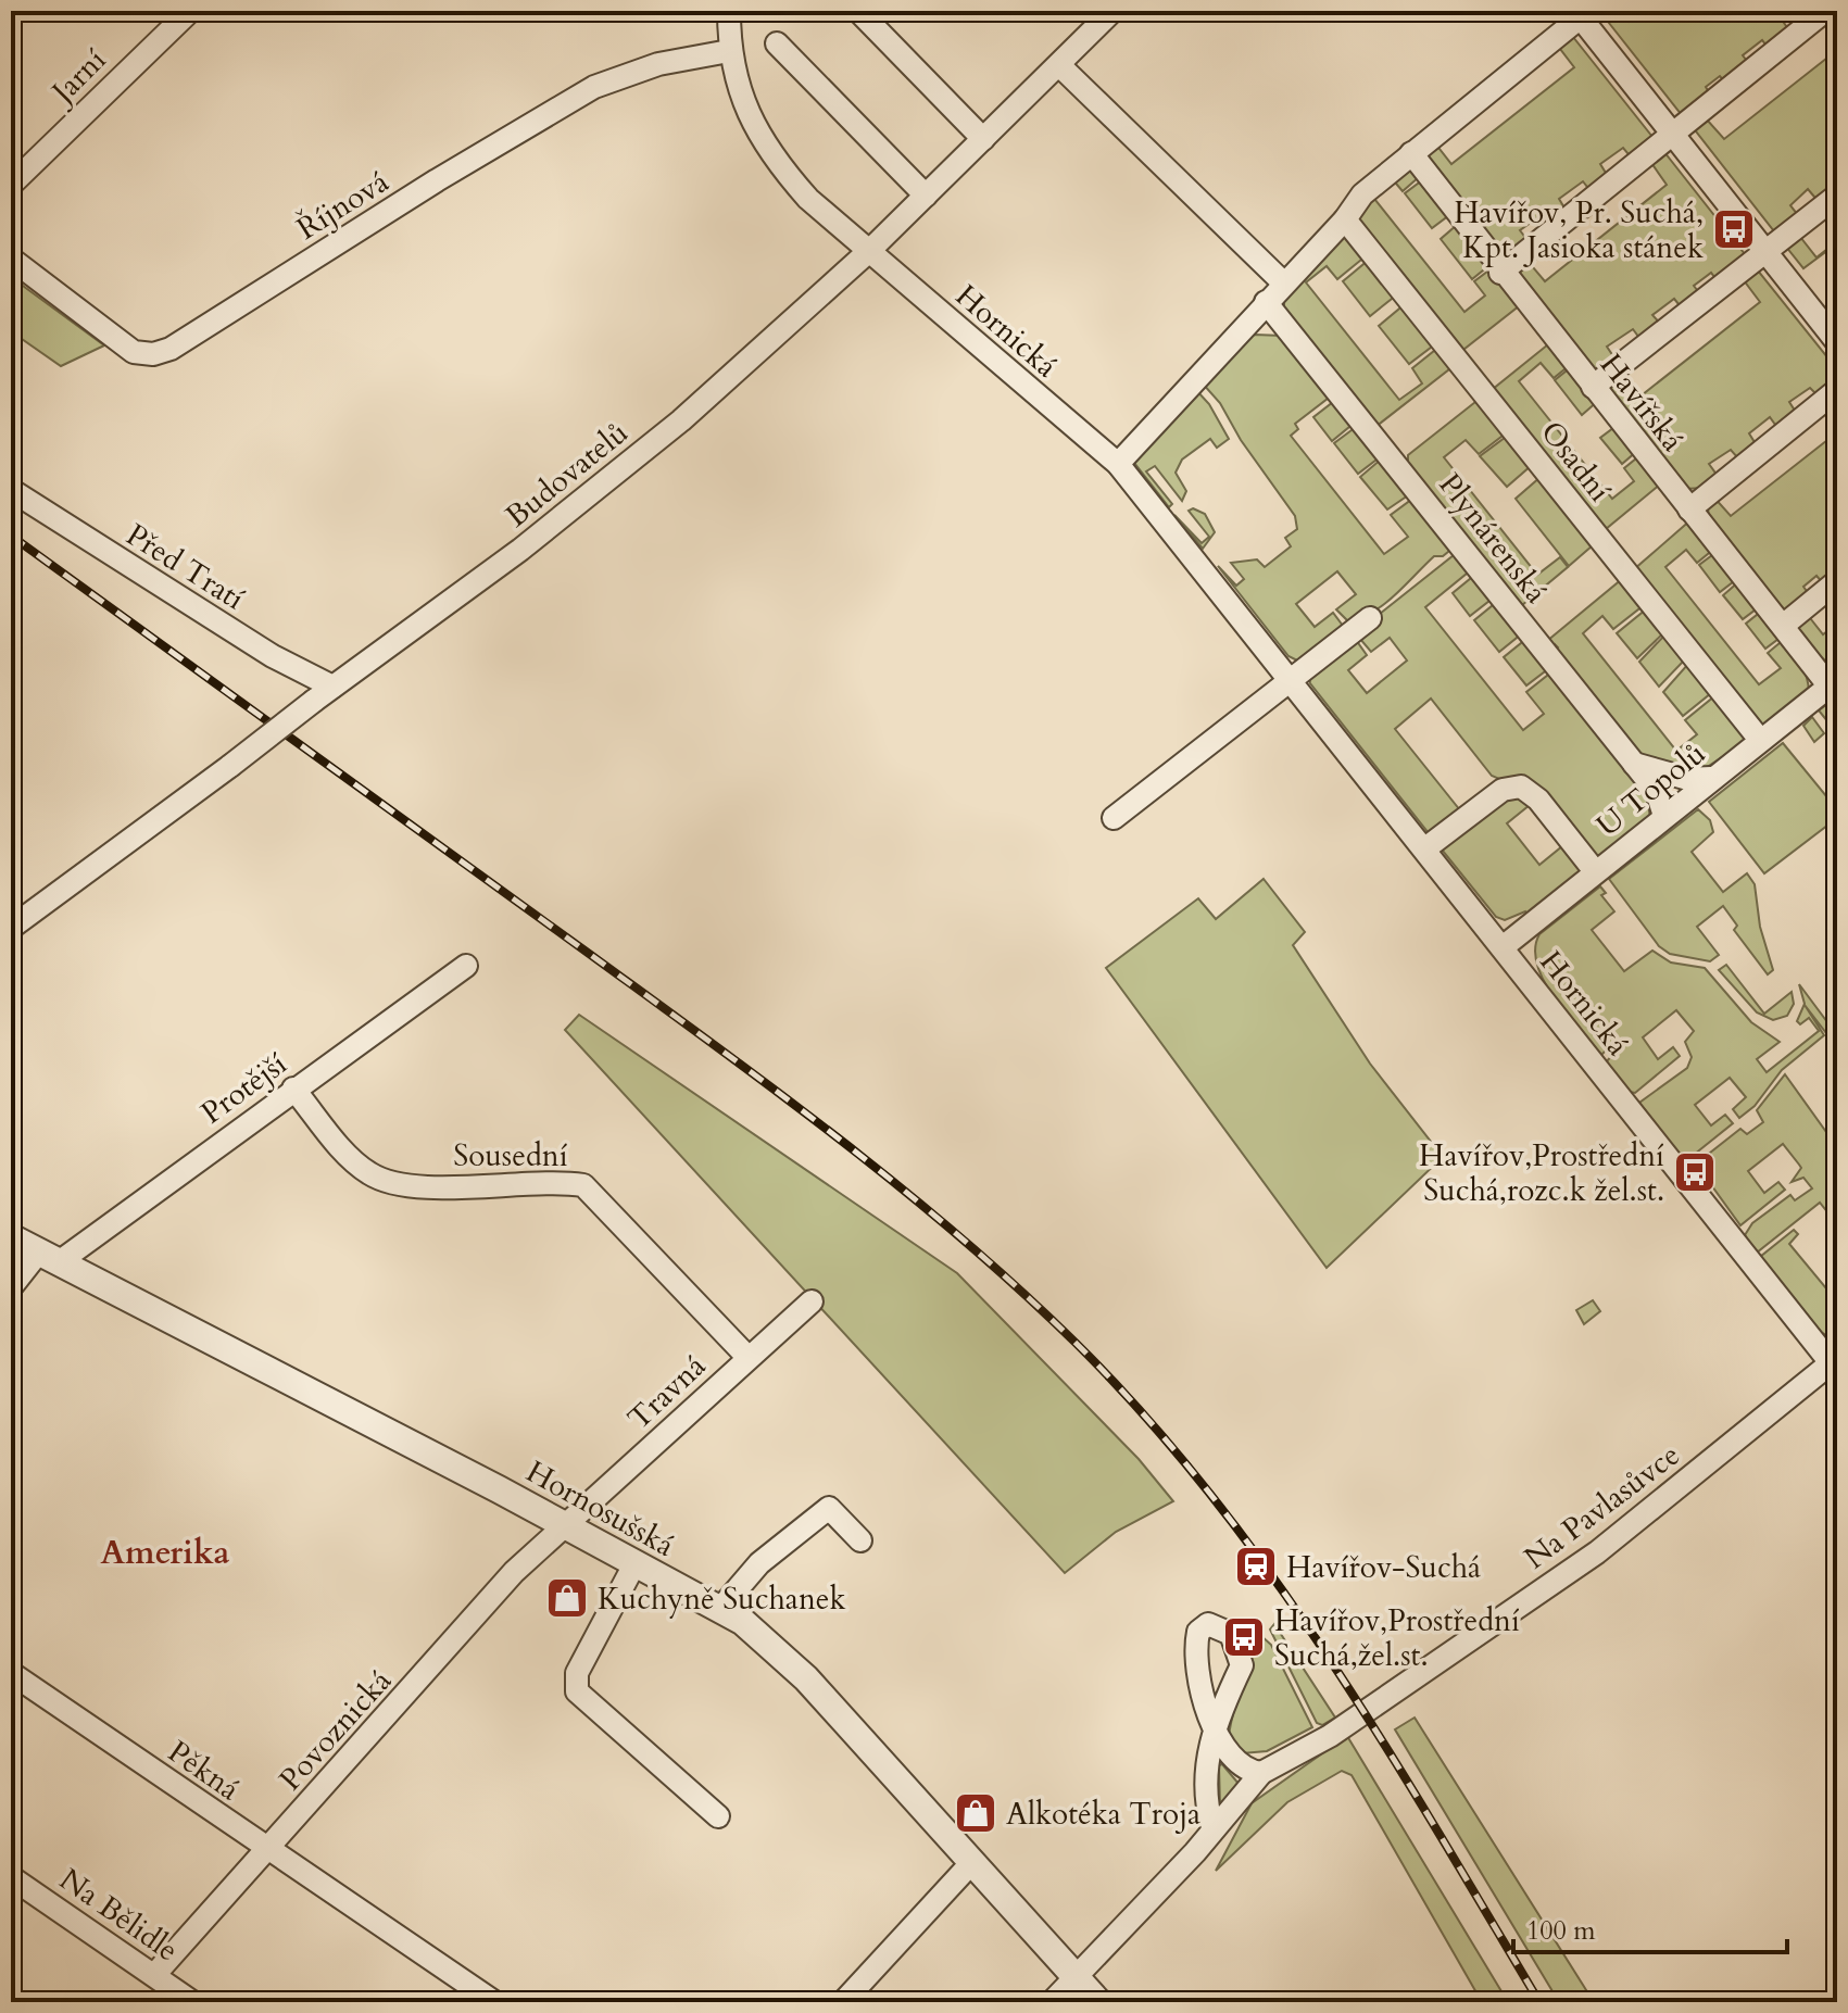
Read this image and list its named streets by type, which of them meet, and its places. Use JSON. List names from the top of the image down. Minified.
{"streets":{"street":["Jarní","Říjnová","Hornická","Havířská","Osadní","Budovatelů","Plynárenská","Před Tratí","U Topolů","Protější","Sousední","Travná","Na Pavlasůvce","Hornosušská","Povoznická","Pěkná","Na Bělidle"]},"crossings":[["Říjnová","Hornická"],["Hornická","Budovatelů"],["Hornická","U Topolů"],["Hornická","Na Pavlasůvce"],["Havířská","U Topolů"],["Osadní","U Topolů"],["Budovatelů","Před Tratí"],["Plynárenská","U Topolů"],["Protější","Sousední"],["Protější","Hornosušská"],["Sousední","Travná"],["Travná","Hornosušská"],["Travná","Povoznická"],["Hornosušská","Povoznická"],["Povoznická","Pěkná"],["Povoznická","Na Bělidle"]],"districts":["Amerika"],"places":{"bus stop":["Havířov, Pr. Suchá, Kpt. Jasioka stánek","Havířov,Prostřední Suchá,rozc.k žel.st.","Havířov,Prostřední Suchá,žel.st."],"station":["Havířov-Suchá"],"shop":["Kuchyně Suchanek","Alkotéka Troja"]},"scale_bar":"100 m"}
